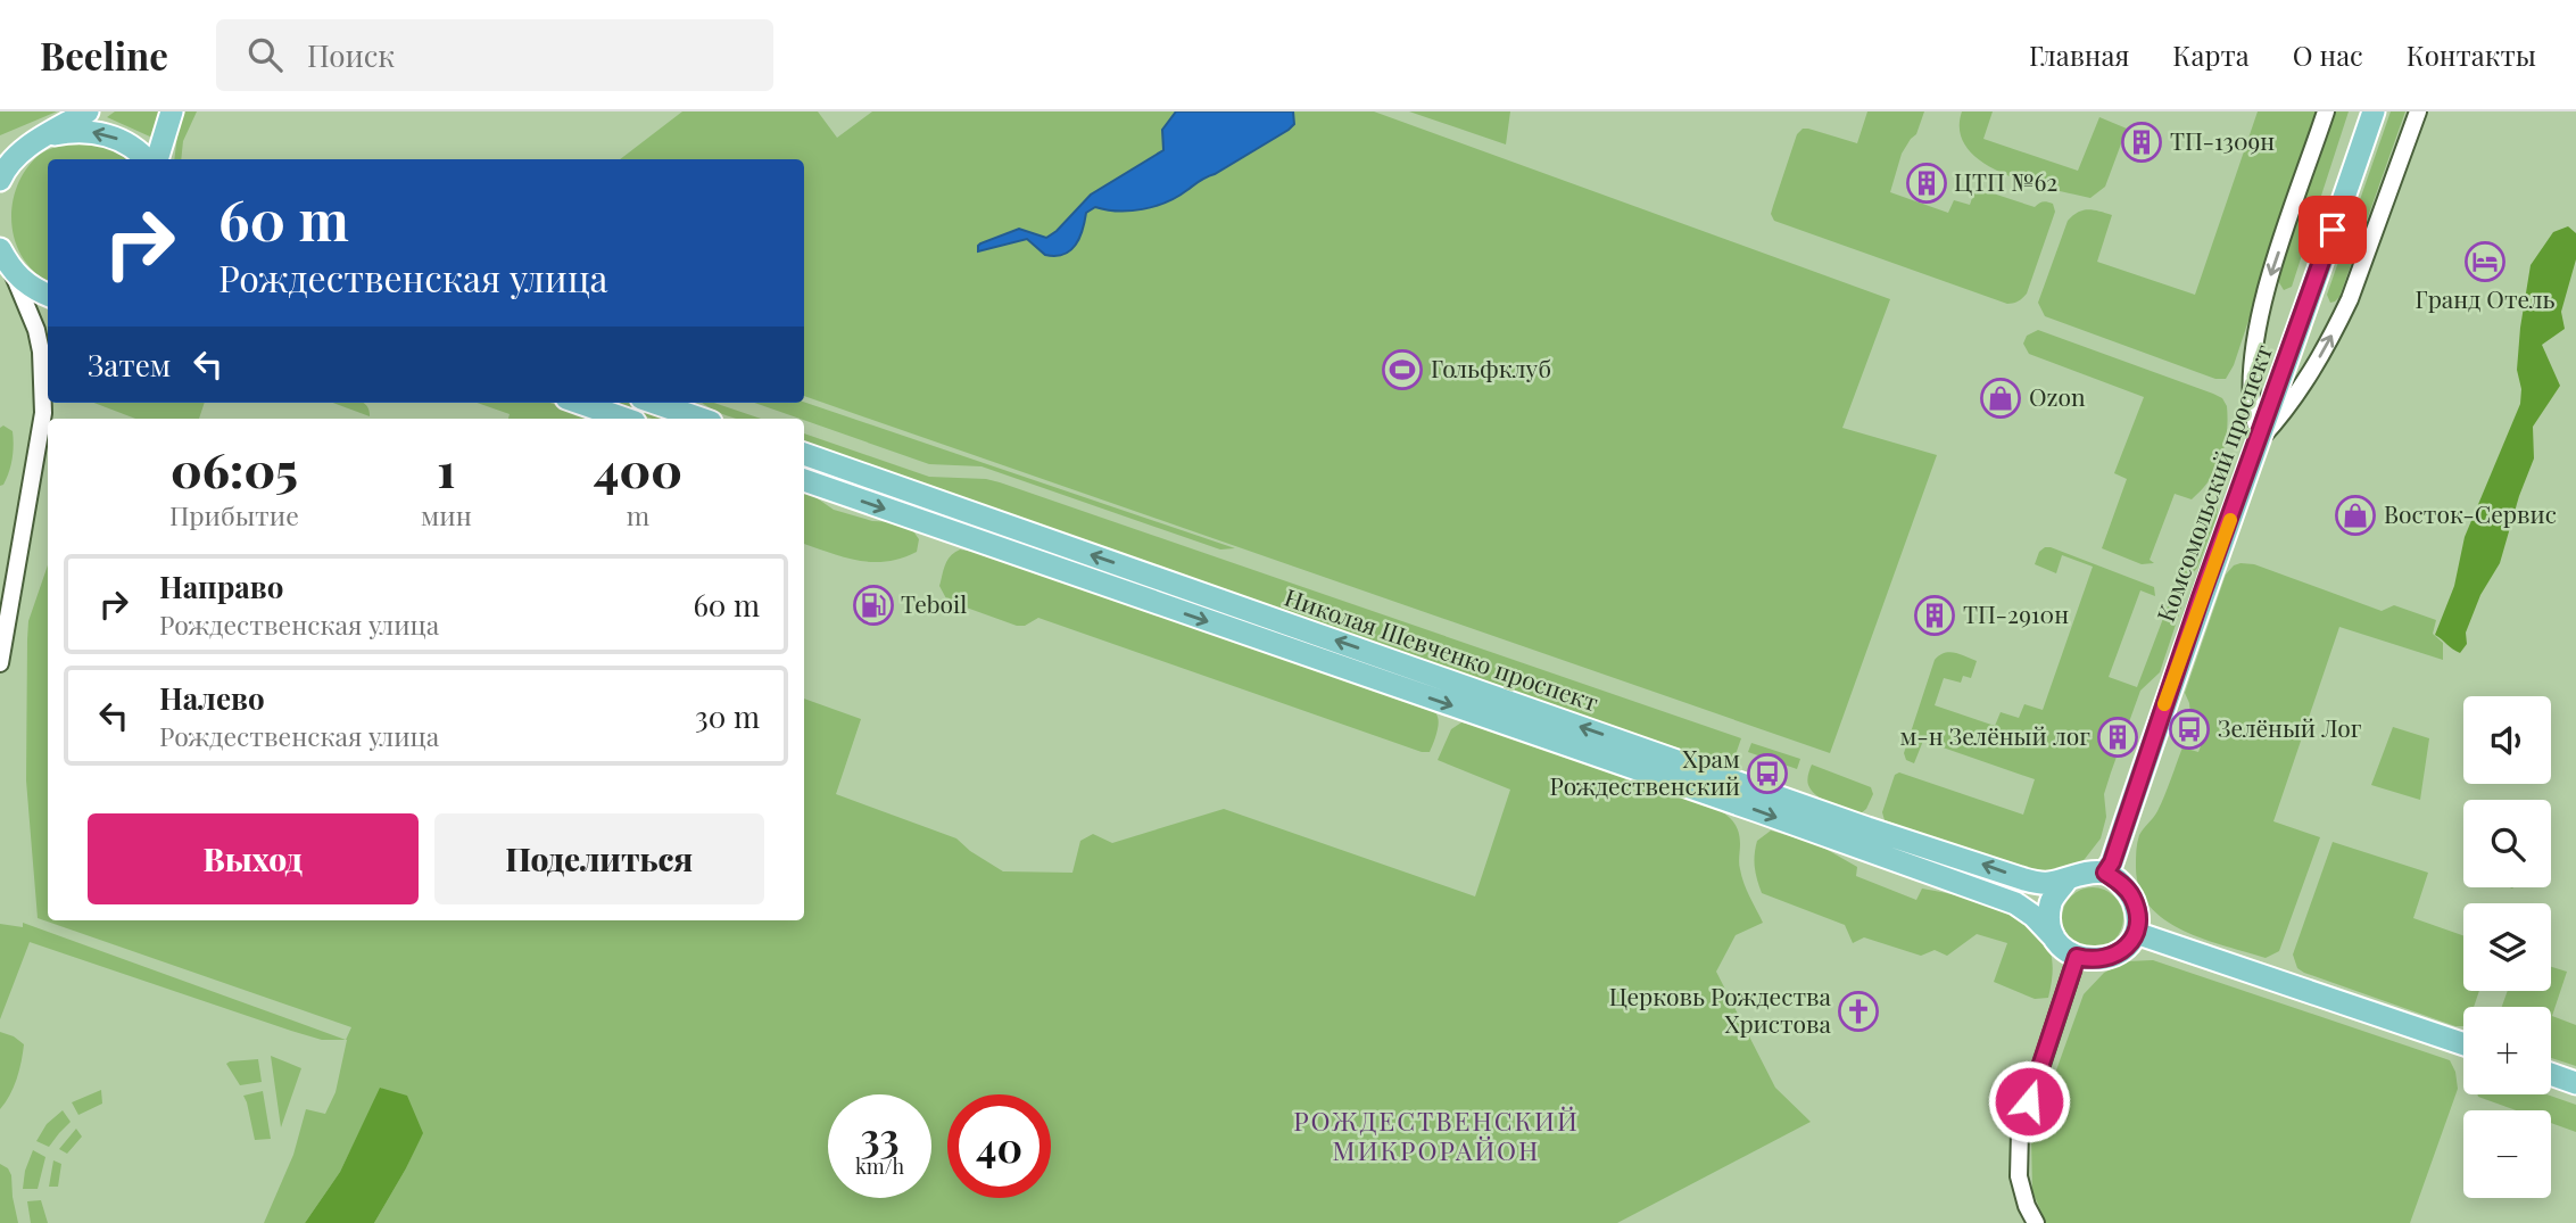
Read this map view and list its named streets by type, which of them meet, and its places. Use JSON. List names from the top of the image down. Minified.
{"streets":{"main road":["Комсомольский проспект","Николая Шевченко проспект"]},"crossings":[["Комсомольский проспект","Николая Шевченко проспект"]],"districts":["РОЖДЕСТВЕНСКИЙ МИКРОРАЙОН"],"places":{"building":["ТП-1309н","ЦТП №62","ТП-2910н","м-н Зелёный лог"],"hotel":["Гранд Отель"],"sports":["Гольфклуб"],"shop":["Ozon","Восток-Сервис"],"fuel station":["Teboil"],"bus stop":["Зелёный Лог","Храм Рождественский"],"church":["Церковь Рождества Христова"]},"page":{"header":"Beeline","search":"Поиск","nav":["Главная","Карта","О нас","Контакты"],"turn":["60 m","Рождественская улица"],"then":"Затем","eta":["06:05","Прибытие","1","мин","400","m"],"list":[{"name":"Направо","note":"Рождественская улица","value":"60 m"},{"name":"Налево","note":"Рождественская улица","value":"30 m"}],"map_buttons":["+","−"],"buttons":["Выход","Поделиться"],"speed":"33 km/h","limit":"40"}}
